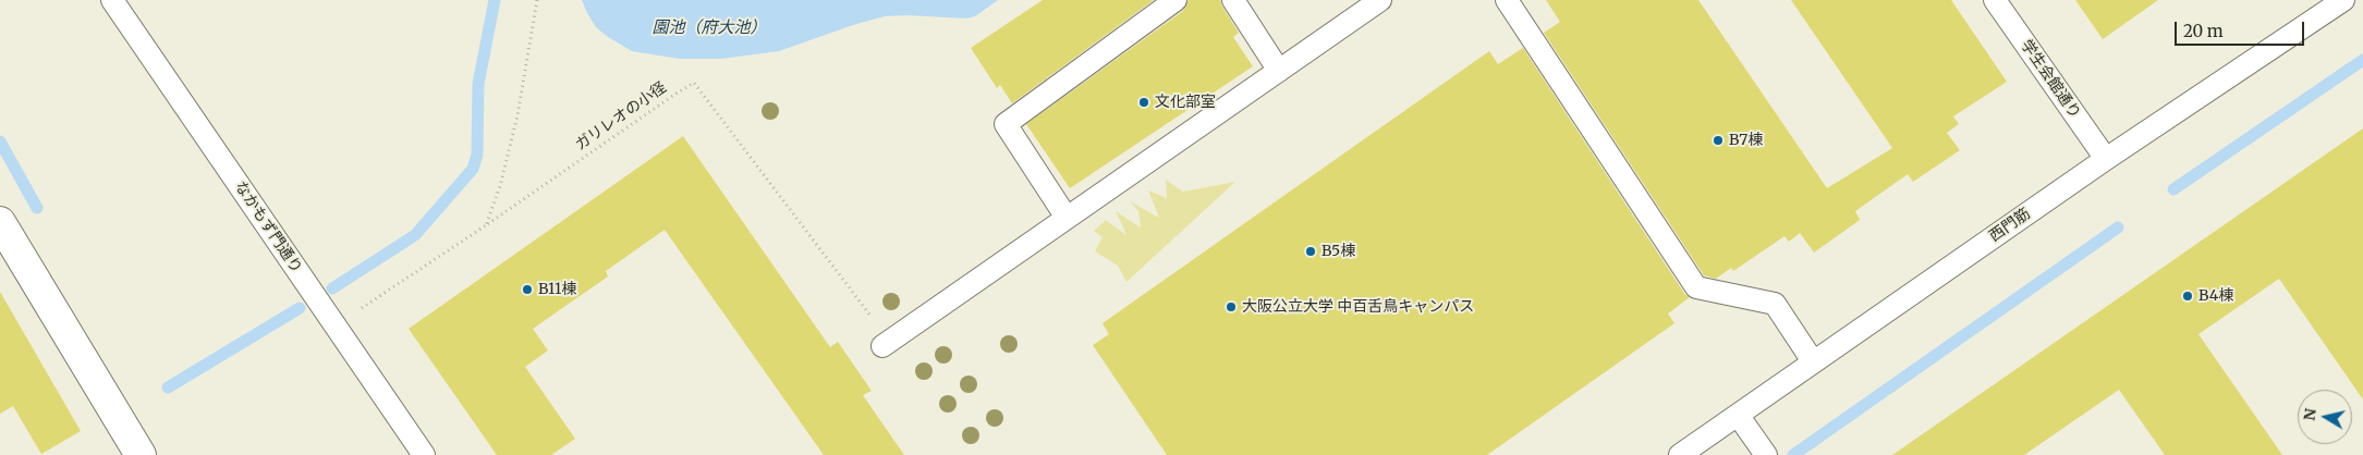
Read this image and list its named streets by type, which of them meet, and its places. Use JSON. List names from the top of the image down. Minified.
{"streets":{"lane":["学生会館通り","西門筋","なかもず門通り"],"path":["ガリレオの小径"]},"crossings":[["学生会館通り","西門筋"]],"water":["園池（府大池）"],"places":["文化部室","B7棟","B5棟","B11棟","B4棟","大阪公立大学 中百舌鳥キャンパス"],"scale_bar":"20 m","north":"left"}
